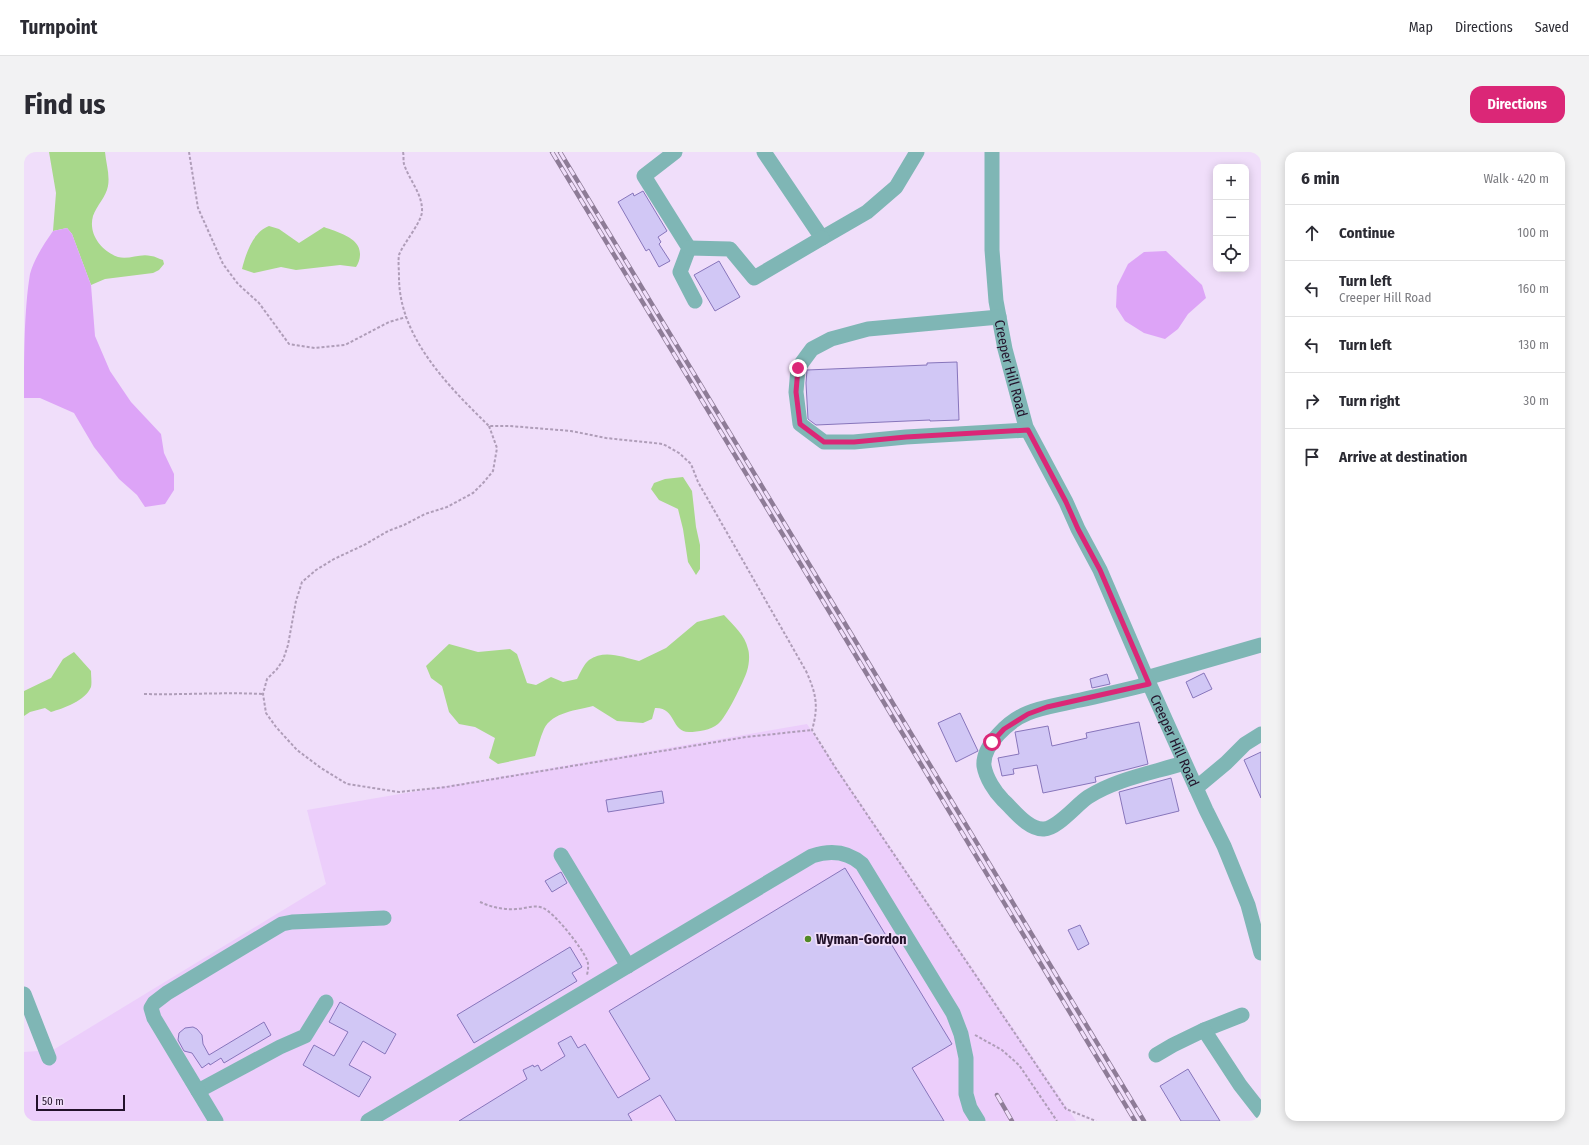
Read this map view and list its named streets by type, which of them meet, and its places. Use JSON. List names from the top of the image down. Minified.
{"streets":{"street":["Creeper Hill Road"]},"places":["Wyman-Gordon"],"scale_bar":"50 m","page":{"header":"Turnpoint","nav":["Map","Directions","Saved"],"buttons":"Directions","title":"Find us","heading":["6 min","Walk · 420 m"],"map_buttons":["+","−"],"list":[["Continue","100 m"],["Turn left","Creeper Hill Road","160 m"],["Turn left","130 m"],["Turn right","30 m"],"Arrive at destination"],"scale":"50 m"}}
